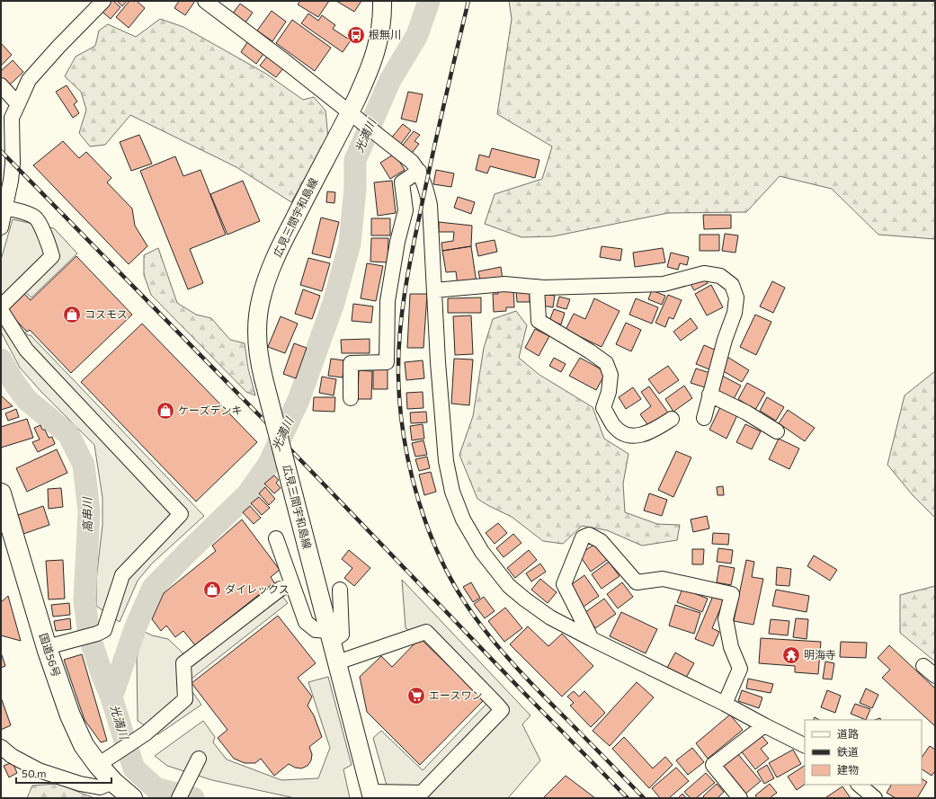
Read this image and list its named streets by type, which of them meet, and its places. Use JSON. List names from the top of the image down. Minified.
{"streets":{"highway":["国道56号"],"main road":["広見三間宇和島線"]},"water":["光満川","高串川"],"places":{"bus stop":["根無川"],"shop":["コスモス","ケーズデンキ","ダイレックス"],"temple":["明海寺"],"supermarket":["エースワン"]},"legend":["道路","鉄道","建物"],"scale_bar":"50 m"}
